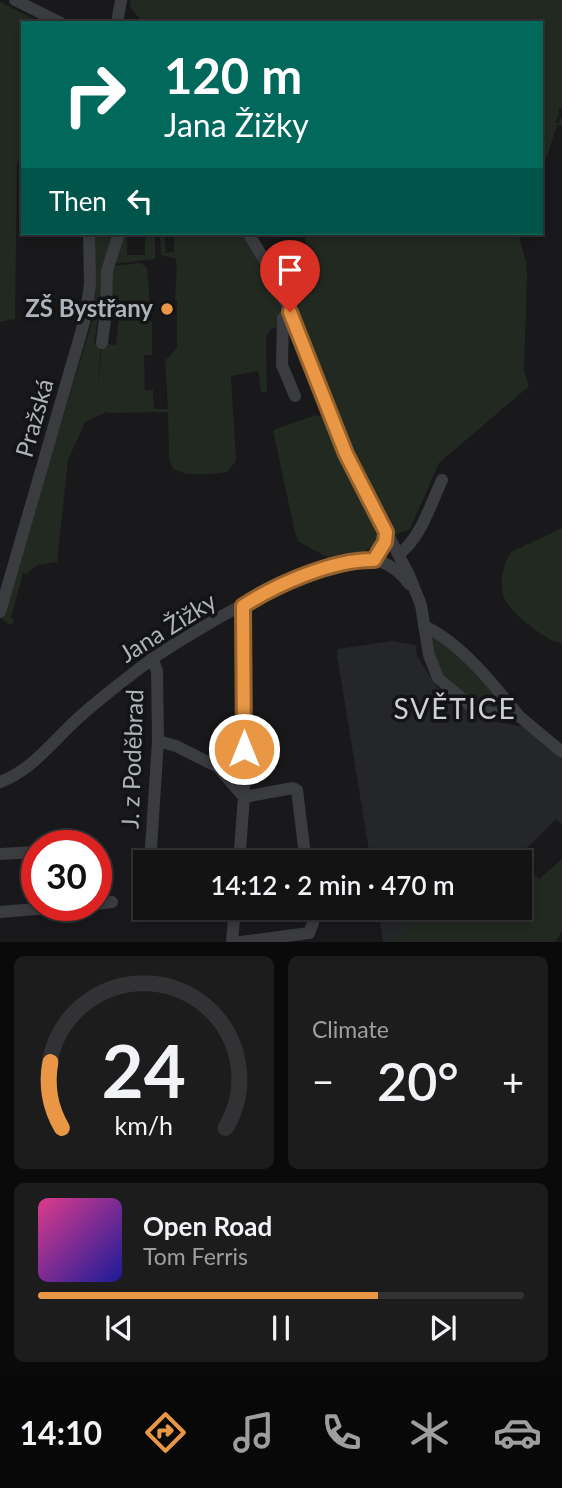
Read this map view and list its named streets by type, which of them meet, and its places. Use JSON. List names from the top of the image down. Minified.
{"streets":{"street":["Pražská","Jana Žižky","J. z Poděbrad"]},"crossings":[["Jana Žižky","J. z Poděbrad"]],"districts":["SVĚTICE"],"places":["ZŠ Bystřany"],"page":{"turn":["120 m","Jana Žižky"],"then":"Then","limit":"30","trip":"14:12 · 2 min · 470 m","tile":"Climate","heat":["−","20°","+"],"song":["Open Road","Tom Ferris"],"tabs":"14:10","gauge":["24","km/h"]}}
